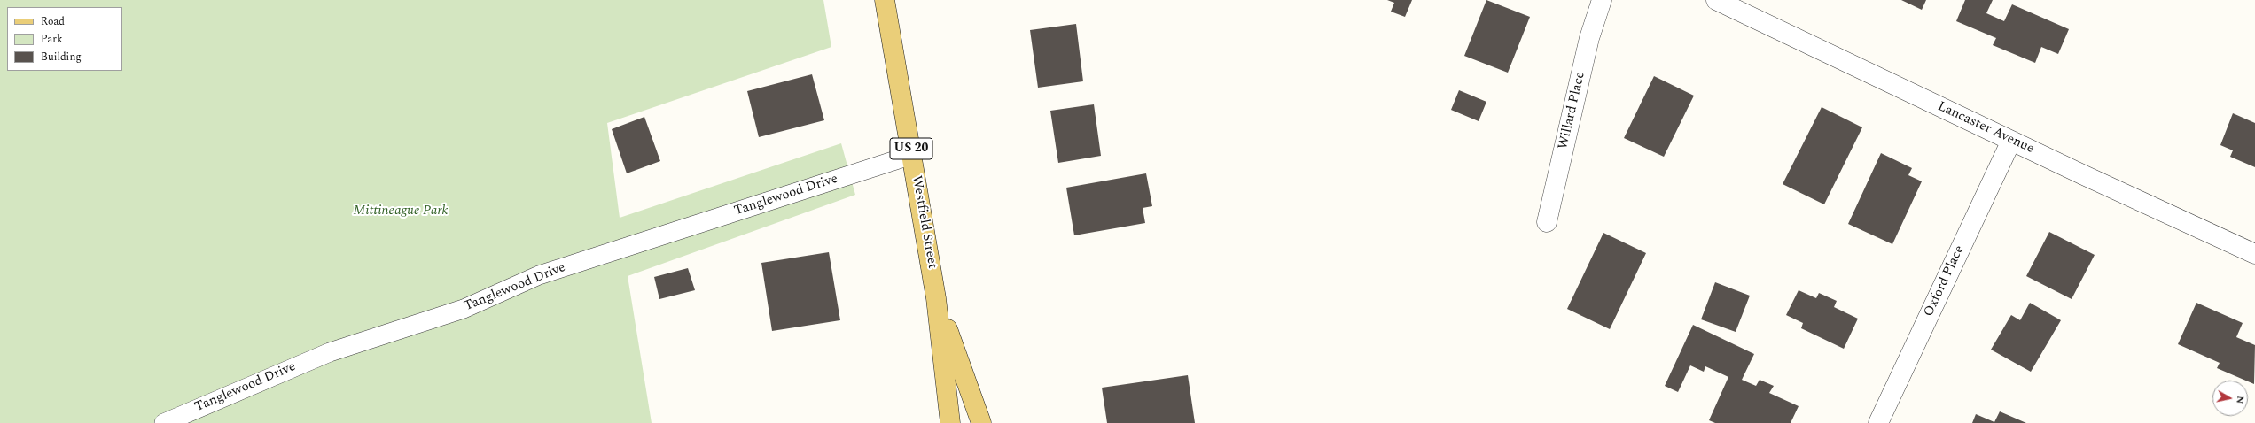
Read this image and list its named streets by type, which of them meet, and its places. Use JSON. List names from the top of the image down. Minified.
{"streets":{"main road":["US 20","Westfield Street"],"street":["Willard Place","Lancaster Avenue","Oxford Place"],"lane":["Tanglewood Drive"]},"crossings":[["Lancaster Avenue","Oxford Place"],["Tanglewood Drive","Westfield Street"]],"parks":["Mittineague Park"],"legend":["Road","Park","Building"],"north":"right"}
